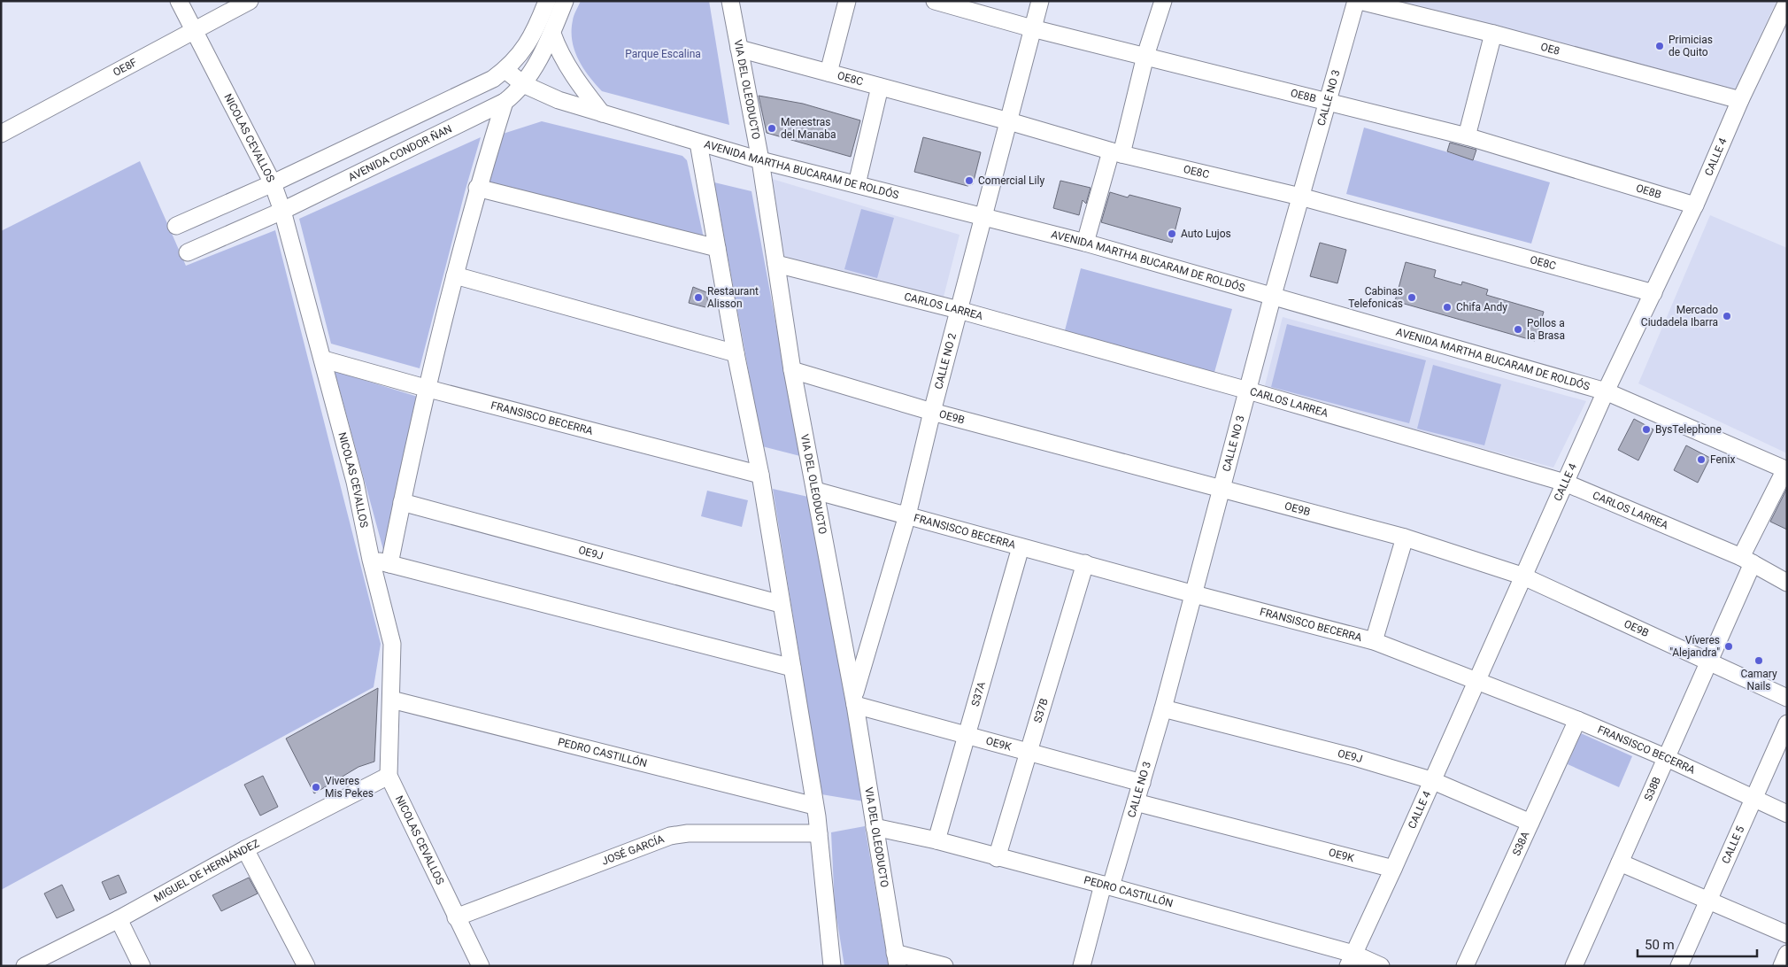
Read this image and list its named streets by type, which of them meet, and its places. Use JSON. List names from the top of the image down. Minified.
{"streets":{"street":["OE8","OE8F","OE8C","VIA DEL OLEODUCTO","OE8B","CALLE NO 3","NICOLAS CEVALLOS","AVENIDA CONDOR ÑAN","CALLE 4","AVENIDA MARTHA BUCARAM DE ROLDÓS","CARLOS LARREA","CALLE NO 2","OE9B","FRANSISCO BECERRA","OE9J","S37A","S37B","OE9K","PEDRO CASTILLÓN","S38B","S38A","CALLE 5","JOSÉ GARCÍA","MIGUEL DE HERNÁNDEZ"]},"crossings":[["OE8","CALLE 4"],["OE8F","NICOLAS CEVALLOS"],["OE8C","VIA DEL OLEODUCTO"],["OE8C","CALLE NO 3"],["OE8C","CALLE 4"],["OE8C","CALLE NO 2"],["VIA DEL OLEODUCTO","AVENIDA MARTHA BUCARAM DE ROLDÓS"],["VIA DEL OLEODUCTO","CARLOS LARREA"],["VIA DEL OLEODUCTO","CALLE NO 2"],["VIA DEL OLEODUCTO","OE9B"],["VIA DEL OLEODUCTO","FRANSISCO BECERRA"],["VIA DEL OLEODUCTO","OE9K"],["VIA DEL OLEODUCTO","PEDRO CASTILLÓN"],["OE8B","CALLE NO 3"],["OE8B","CALLE 4"],["OE8B","CALLE NO 2"],["CALLE NO 3","AVENIDA MARTHA BUCARAM DE ROLDÓS"],["CALLE NO 3","CARLOS LARREA"],["CALLE NO 3","OE9B"],["CALLE NO 3","FRANSISCO BECERRA"],["CALLE NO 3","OE9J"],["CALLE NO 3","OE9K"],["CALLE NO 3","PEDRO CASTILLÓN"],["NICOLAS CEVALLOS","AVENIDA CONDOR ÑAN"],["NICOLAS CEVALLOS","FRANSISCO BECERRA"],["NICOLAS CEVALLOS","PEDRO CASTILLÓN"],["NICOLAS CEVALLOS","JOSÉ GARCÍA"],["NICOLAS CEVALLOS","MIGUEL DE HERNÁNDEZ"],["AVENIDA CONDOR ÑAN","AVENIDA MARTHA BUCARAM DE ROLDÓS"],["CALLE 4","AVENIDA MARTHA BUCARAM DE ROLDÓS"],["CALLE 4","CARLOS LARREA"],["CALLE 4","OE9B"],["CALLE 4","FRANSISCO BECERRA"],["CALLE 4","OE9J"],["CALLE 4","OE9K"],["CALLE 4","PEDRO CASTILLÓN"],["AVENIDA MARTHA BUCARAM DE ROLDÓS","CALLE NO 2"],["AVENIDA MARTHA BUCARAM DE ROLDÓS","S38B"],["CARLOS LARREA","CALLE NO 2"],["CARLOS LARREA","S38B"],["CALLE NO 2","OE9B"],["CALLE NO 2","FRANSISCO BECERRA"],["CALLE NO 2","OE9K"],["OE9B","S38B"],["FRANSISCO BECERRA","S37A"],["FRANSISCO BECERRA","S37B"],["FRANSISCO BECERRA","S38B"],["FRANSISCO BECERRA","S38A"],["FRANSISCO BECERRA","CALLE 5"],["OE9J","S38A"],["S37A","OE9K"],["S37A","PEDRO CASTILLÓN"],["S37B","OE9K"],["S37B","PEDRO CASTILLÓN"]],"parks":["Parque Escalina"],"places":["Primicias de Quito","Menestras del Manaba","Comercial Lily","Auto Lujos","Restaurant Alisson","Cabinas Telefonicas","Chifa Andy","Mercado Ciudadela Ibarra","Pollos a la Brasa","BysTelephone","Fenix","Víveres \"Alejandra\"","Camary Nails","Viveres Mis Pekes"],"scale_bar":"50 m"}
